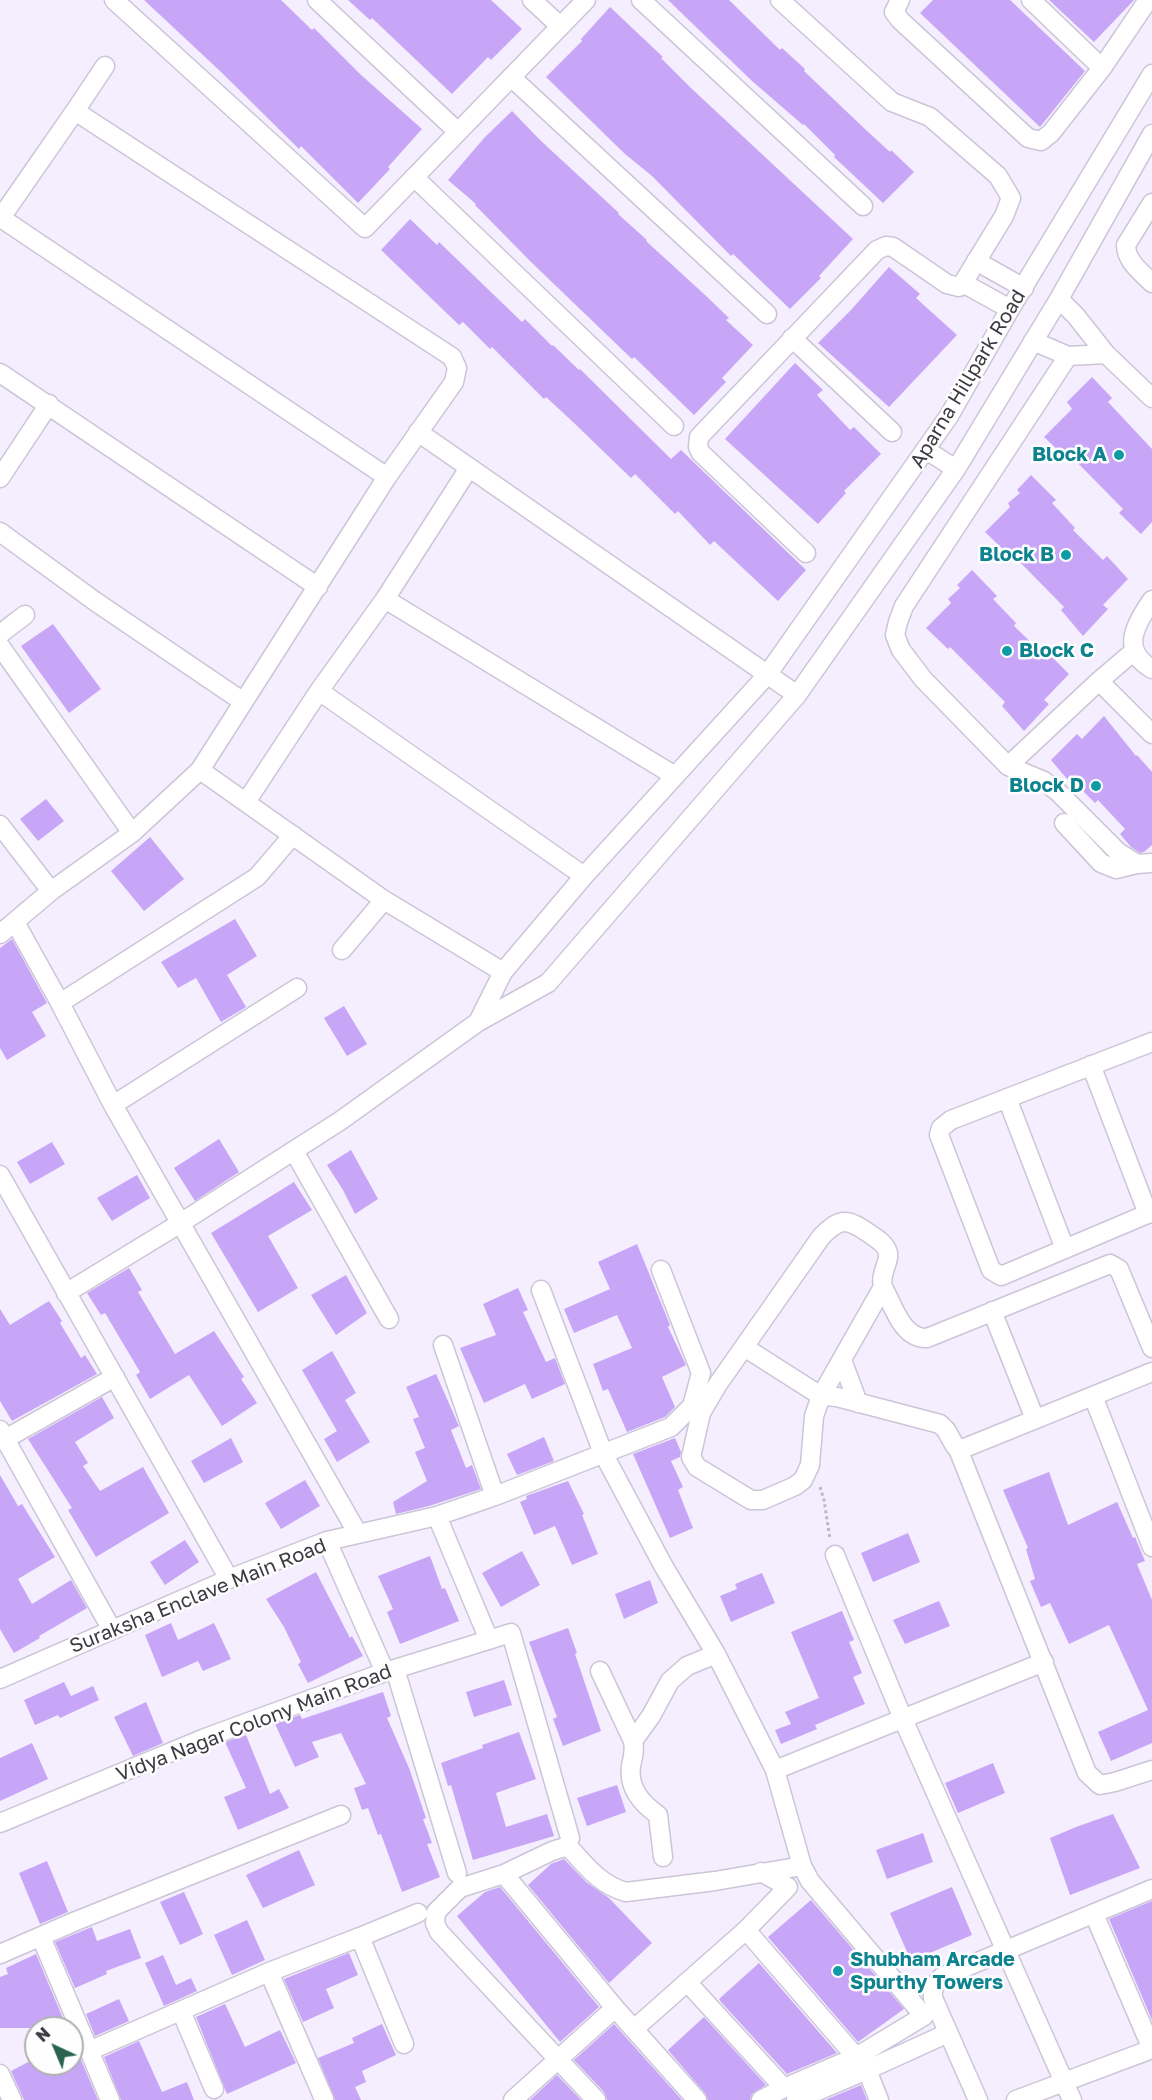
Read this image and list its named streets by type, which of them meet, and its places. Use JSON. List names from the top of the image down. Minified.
{"streets":{"street":["Aparna Hillpark Road","Suraksha Enclave Main Road","Vidya Nagar Colony Main Road"]},"places":["Block A","Block B","Block C","Block D","Shubham Arcade Spurthy Towers"],"north":"top left"}
